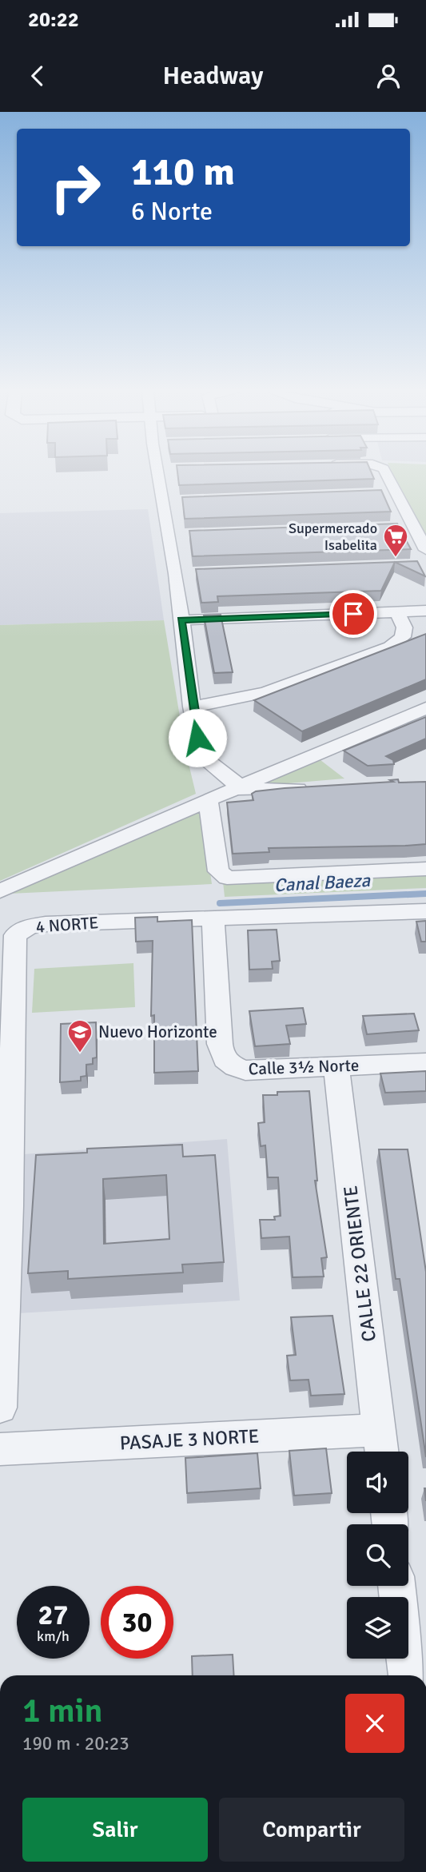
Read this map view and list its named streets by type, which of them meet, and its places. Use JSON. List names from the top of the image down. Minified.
{"streets":{"street":["4 NORTE","Calle 3½ Norte","CALLE 22 ORIENTE","PASAJE 3 NORTE"]},"crossings":[["4 NORTE","Calle 3½ Norte"],["Calle 3½ Norte","CALLE 22 ORIENTE"],["CALLE 22 ORIENTE","PASAJE 3 NORTE"]],"water":["Canal Baeza"],"places":{"supermarket":["Supermercado Isabelita"],"school or university":["Nuevo Horizonte"]},"page":{"status":"20:22","header":"Headway","turn":["110 m","6 Norte"],"speed":"27 km/h","limit":"30","heading":["1 min","190 m · 20:23"],"buttons":["Salir","Compartir"]}}
